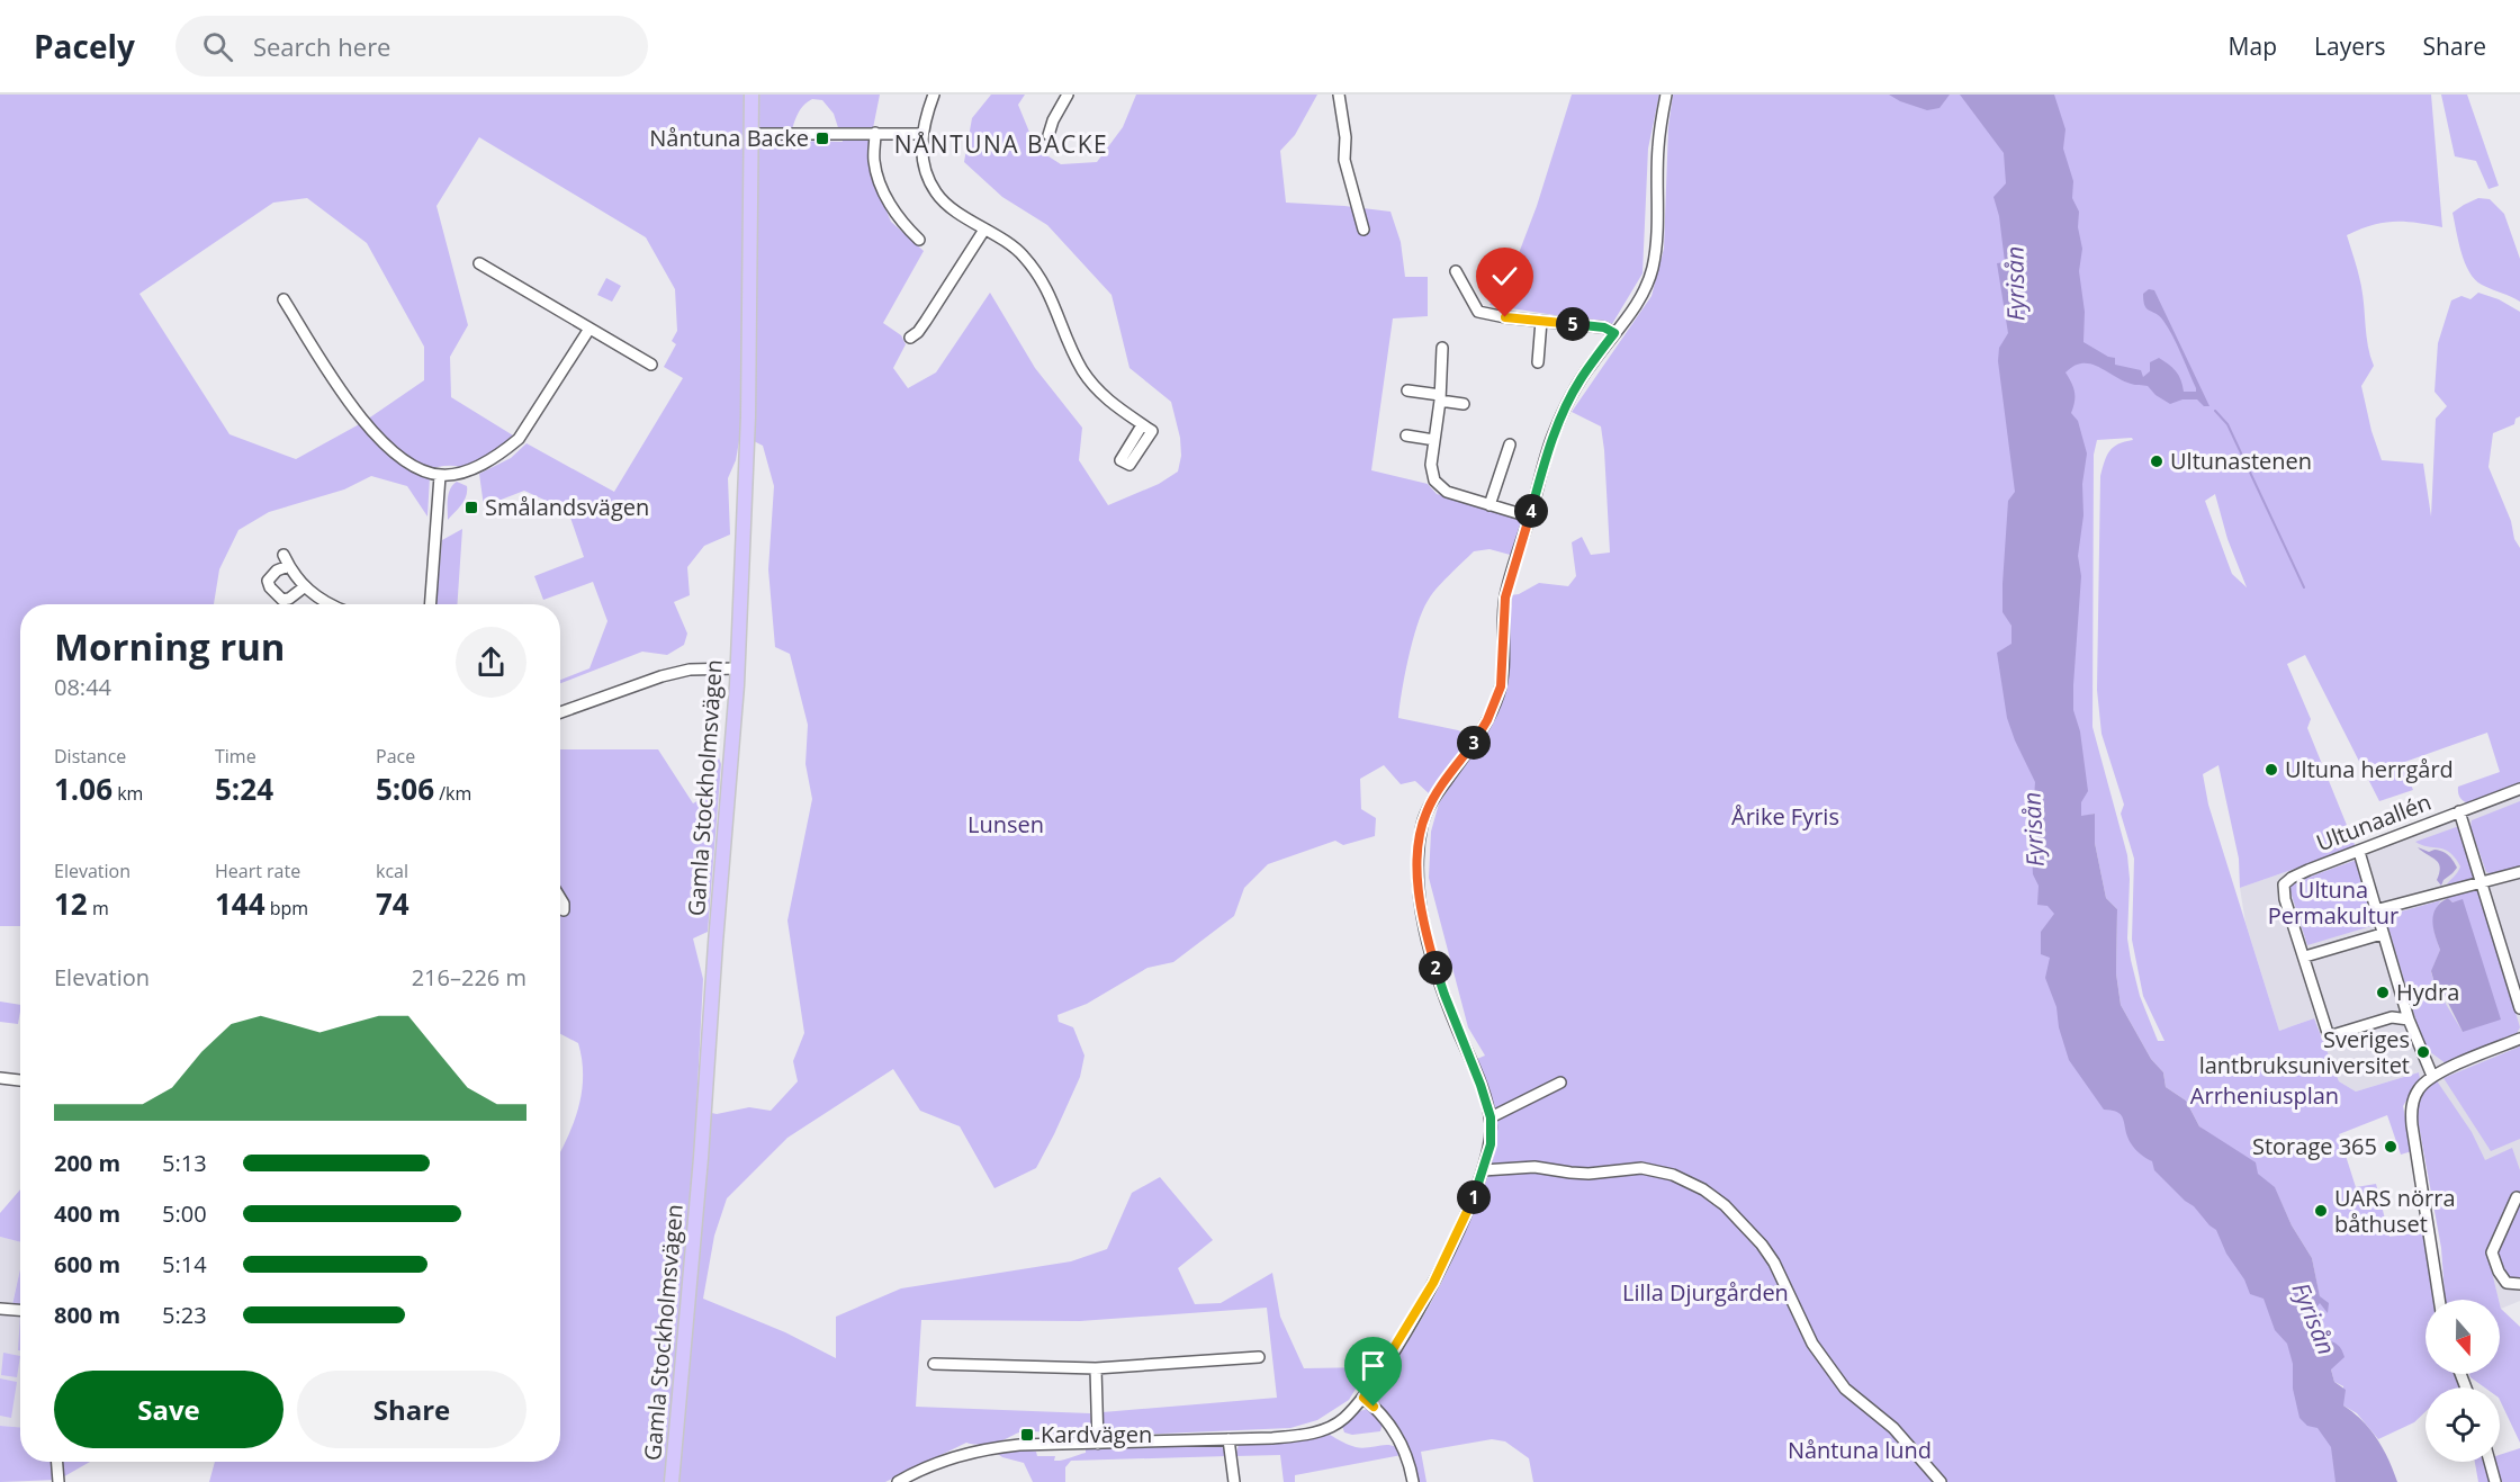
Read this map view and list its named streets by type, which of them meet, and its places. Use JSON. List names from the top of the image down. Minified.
{"streets":{"main road":["Gamla Stockholmsvägen"],"street":["Ultunaallén"]},"districts":["NÅNTUNA BACKE"],"water":["Fyrisån"],"parks":["Årike Fyris","Lunsen","Ultuna Permakultur","Arrheniusplan","Lilla Djurgården","Nåntuna lund"],"places":{"transit":["Nåntuna Backe","Smålandsvägen","Kardvägen"],"other":["Ultunastenen","Ultuna herrgård","Hydra","Sveriges lantbruksuniversitet","Storage 365","UARS nörra båthuset"]},"north":"bottom","page":{"header":"Pacely","search":"Search here","nav":["Map","Layers","Share"],"pins":["5","4","3","2","1"],"heading":["Morning run","08:44"],"stats":[["Distance","1.06 km"],["Time","5:24"],["Pace","5:06 /km"],["Elevation","12 m"],["Heart rate","144 bpm"],["kcal","74"]],"chart":["Elevation","216–226 m"],"list":[{"name":"200 m","note":"5:13"},{"name":"400 m","note":"5:00"},{"name":"600 m","note":"5:14"},{"name":"800 m","note":"5:23"}],"buttons":["Save","Share"]}}
